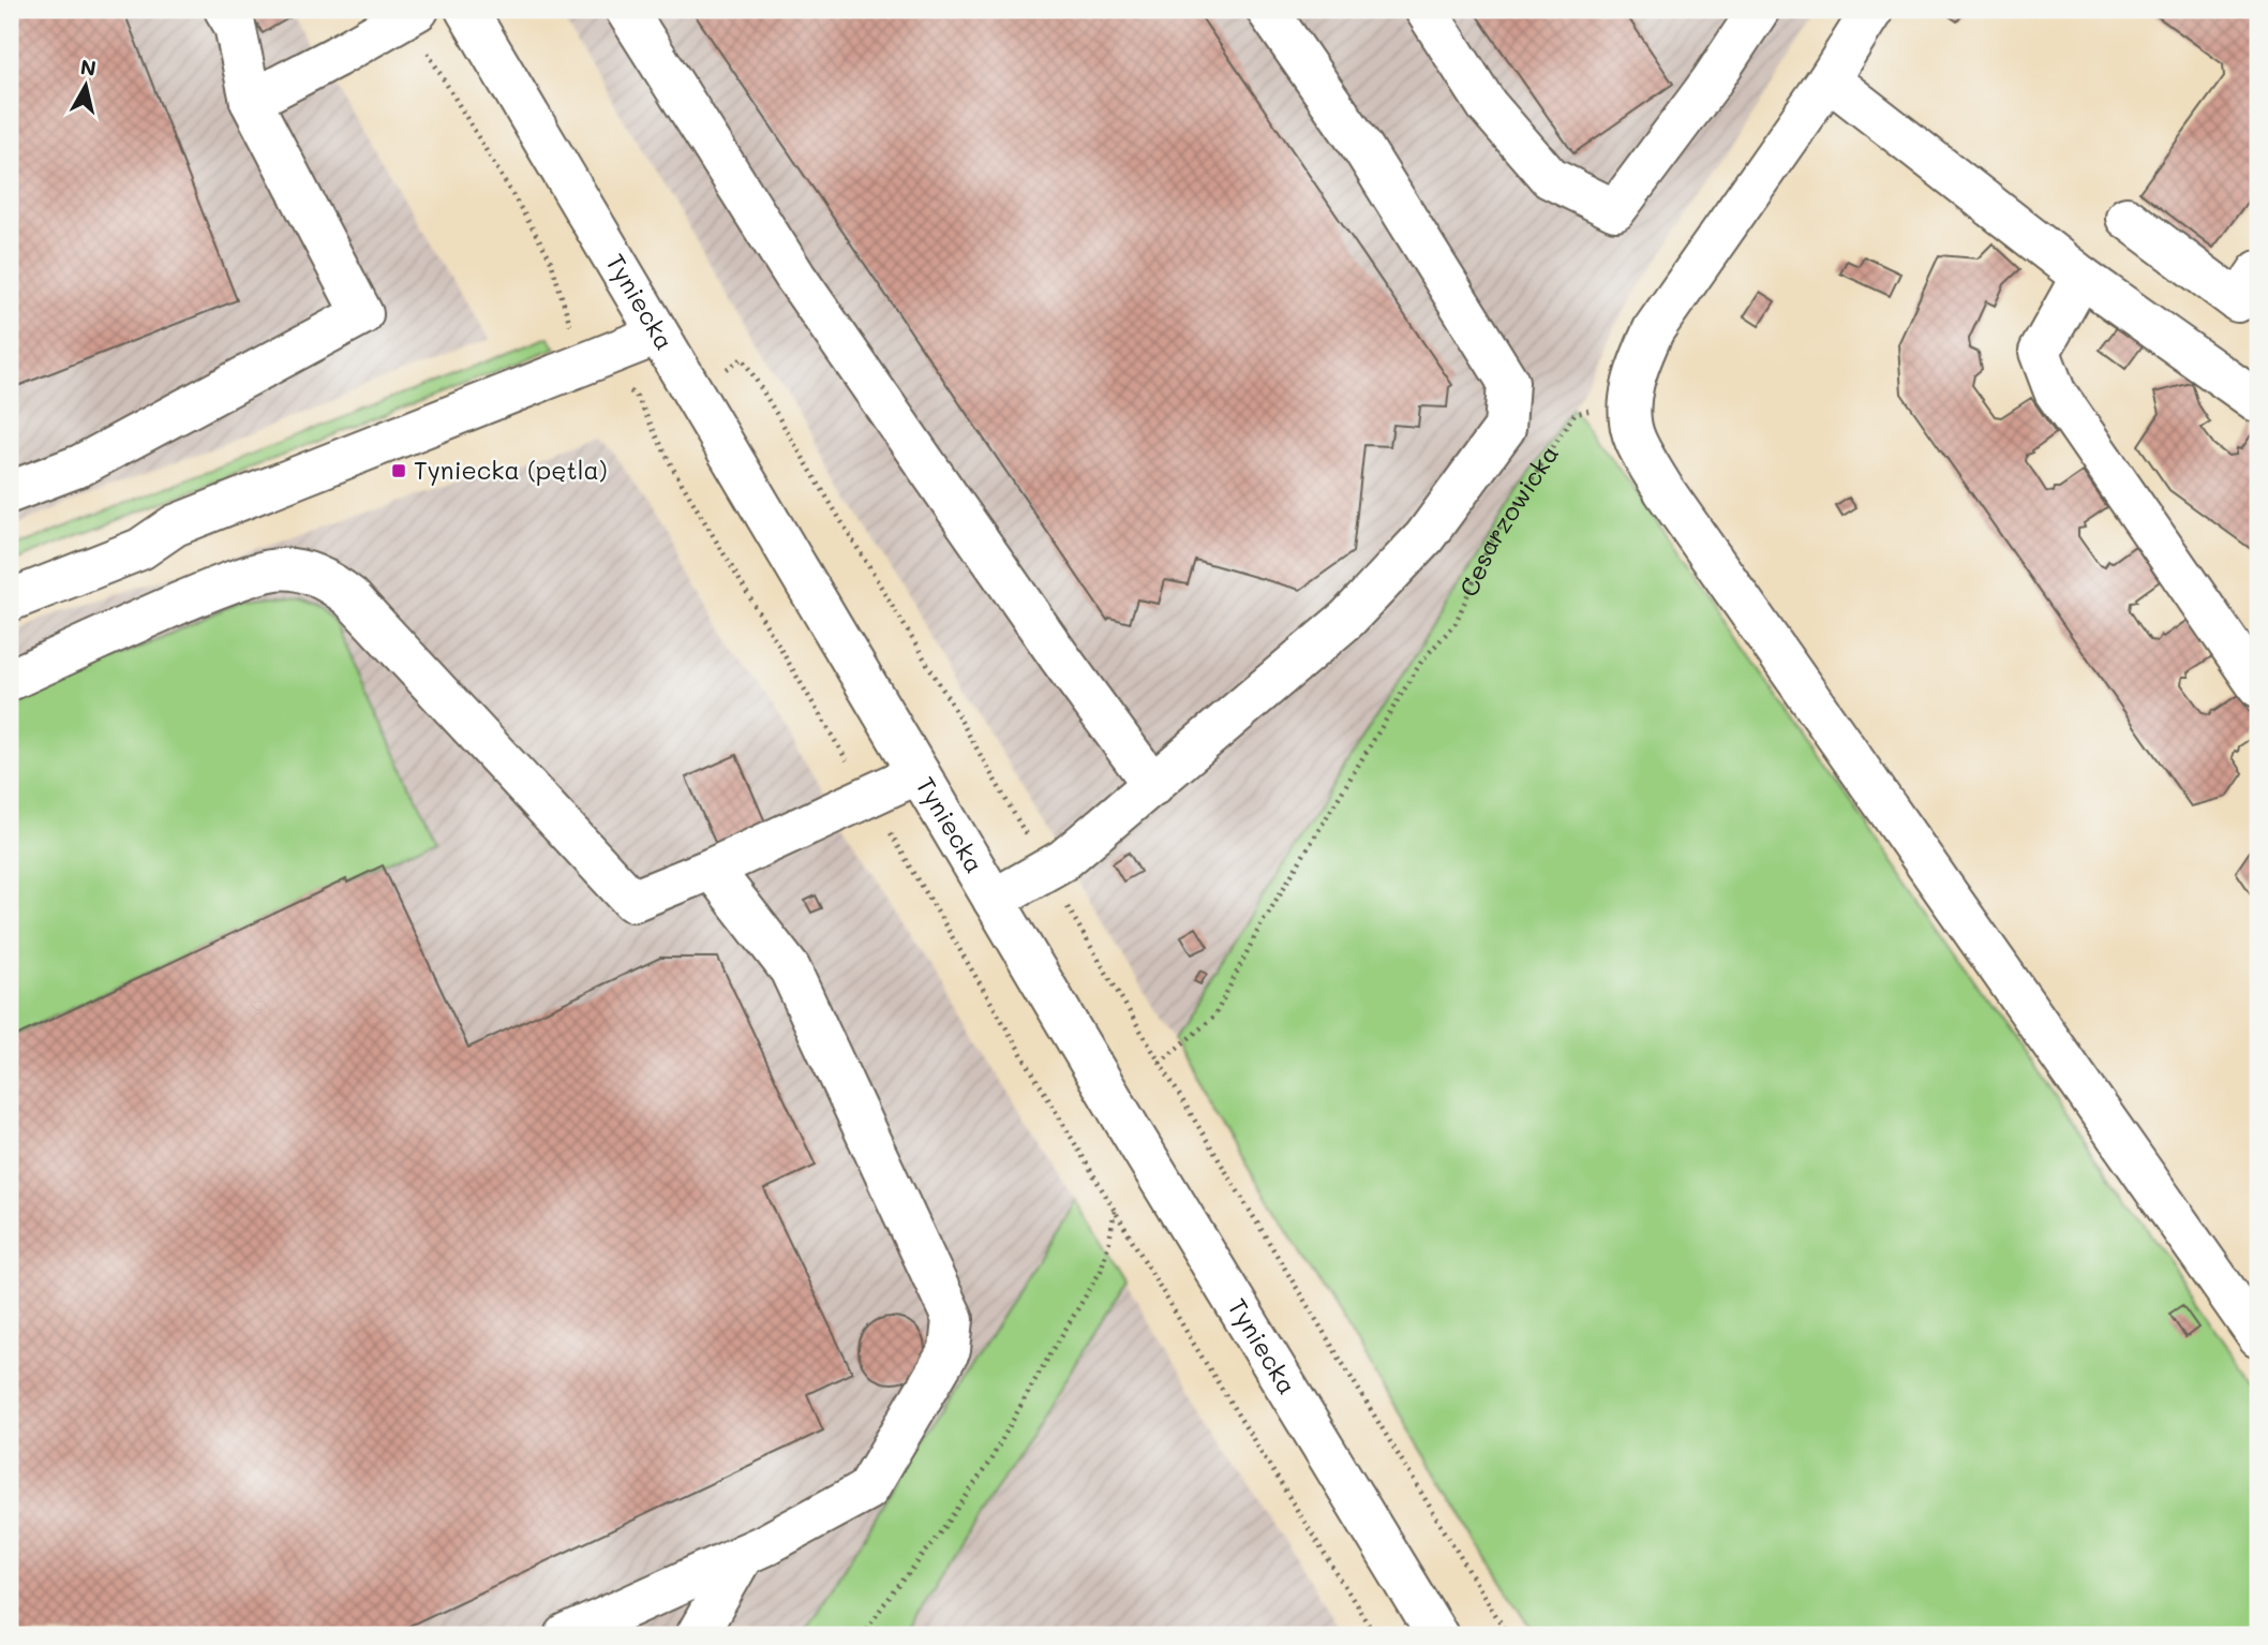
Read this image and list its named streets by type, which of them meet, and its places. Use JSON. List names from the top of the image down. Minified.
{"streets":{"street":["Tyniecka"],"path":["Cesarzowicka"]},"places":{"transit":["Tyniecka (pętla)"]},"north":"top"}
